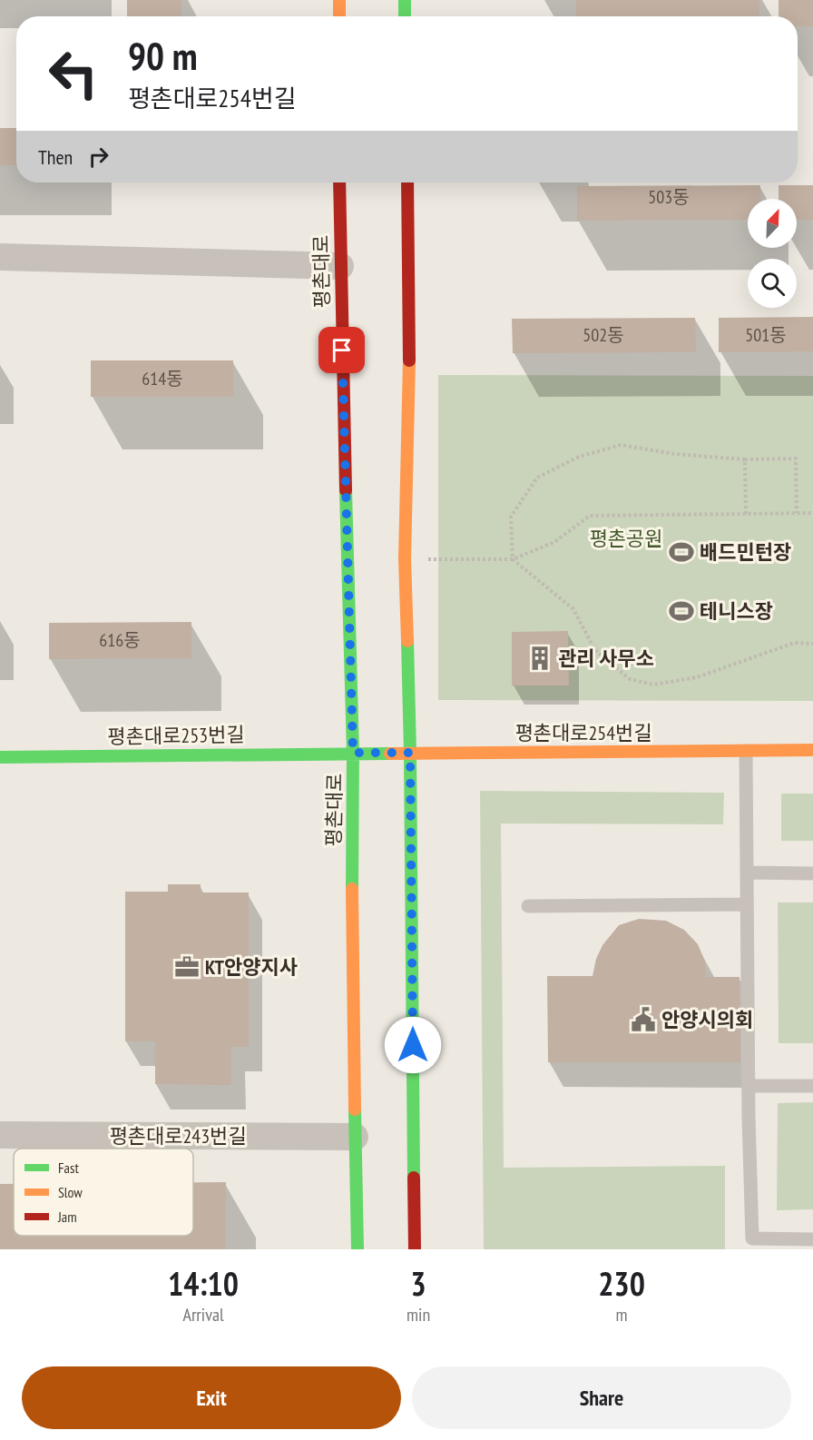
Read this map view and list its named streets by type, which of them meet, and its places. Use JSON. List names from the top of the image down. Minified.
{"streets":{"street":["평촌대로","평촌대로254번길","평촌대로253번길","평촌대로243번길"]},"crossings":[["평촌대로","평촌대로254번길"],["평촌대로","평촌대로253번길"],["평촌대로","평촌대로243번길"],["평촌대로254번길","평촌대로253번길"]],"parks":["평촌공원"],"places":{"sports":["배드민턴장","테니스장"],"building":["관리 사무소"],"office":["KT안양지사"],"public building":["안양시의회"]},"house_numbers":["503동","502동","501동","614동","616동"],"legend":["Fast","Slow","Jam"],"north":"top right","page":{"turn":["90 m","평촌대로254번길"],"then":"Then","eta":["14:10","Arrival","3","min","230","m"],"buttons":["Exit","Share"]}}
